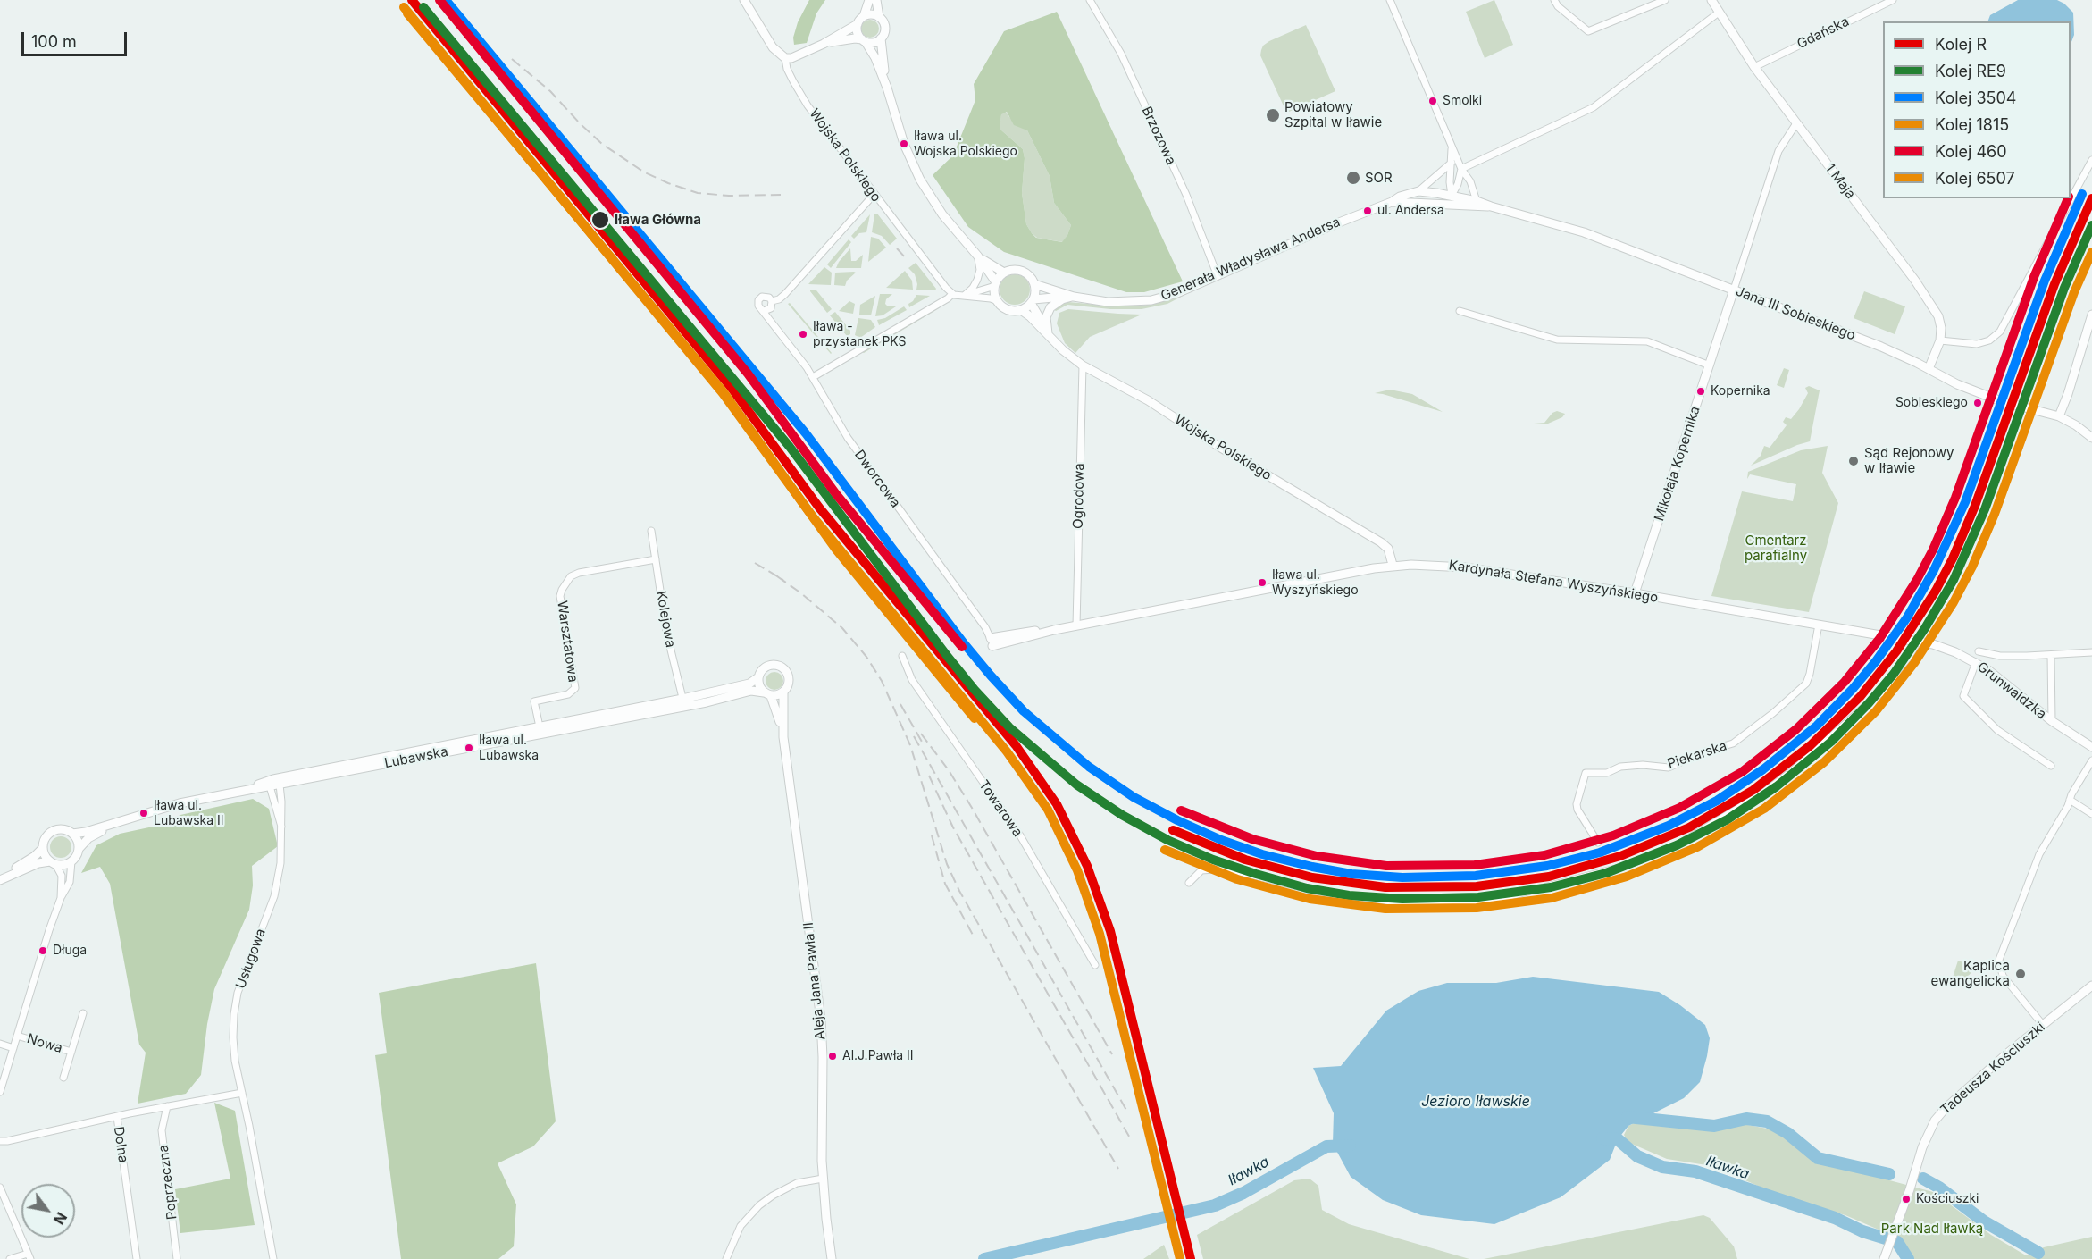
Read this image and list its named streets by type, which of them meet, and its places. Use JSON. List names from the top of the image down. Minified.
{"streets":{"street":["Gdańska","Brzozowa","Wojska Polskiego","1 Maja","Generała Władysława Andersa","Jana III Sobieskiego","Mikołaja Kopernika","Dworcowa","Ogrodowa","Kardynała Stefana Wyszyńskiego","Kolejowa","Warsztatowa","Grunwaldzka","Piekarska","Lubawska","Towarowa","Usługowa","Aleja Jana Pawła II","Nowa","Tadeusza Kościuszki","Dolna","Poprzeczna"]},"crossings":[["Gdańska","1 Maja"],["Brzozowa","Generała Władysława Andersa"],["Wojska Polskiego","Generała Władysława Andersa"],["Wojska Polskiego","Ogrodowa"],["Wojska Polskiego","Kardynała Stefana Wyszyńskiego"],["1 Maja","Jana III Sobieskiego"],["1 Maja","Mikołaja Kopernika"],["Generała Władysława Andersa","Jana III Sobieskiego"],["Jana III Sobieskiego","Mikołaja Kopernika"],["Mikołaja Kopernika","Kardynała Stefana Wyszyńskiego"],["Dworcowa","Kardynała Stefana Wyszyńskiego"],["Ogrodowa","Kardynała Stefana Wyszyńskiego"],["Kardynała Stefana Wyszyńskiego","Grunwaldzka"],["Kardynała Stefana Wyszyńskiego","Piekarska"],["Kolejowa","Warsztatowa"],["Kolejowa","Lubawska"],["Warsztatowa","Lubawska"],["Lubawska","Usługowa"],["Lubawska","Aleja Jana Pawła II"]],"water":["Jezioro Iławskie","Iławka"],"parks":["Cmentarz parafialny","Park Nad Iławką"],"places":["Smolki","Powiatowy Szpital w Iławie","Iława ul. Wojska Polskiego","SOR","ul. Andersa","Iława Główna","Iława - przystanek PKS","Kopernika","Sobieskiego","Sąd Rejonowy w Iławie","Iława ul. Wyszyńskiego","Iława ul. Lubawska","Iława ul. Lubawska II","Długa","Kaplica ewangelicka","Al.J.Pawła II","Kościuszki"],"lines":["rail line R","rail line 3504","rail line 460","rail line RE9","rail line 6507","rail line 1815"],"legend":["Kolej R","Kolej RE9","Kolej 3504","Kolej 1815","Kolej 460","Kolej 6507"],"scale_bar":"100 m","north":"bottom right"}
